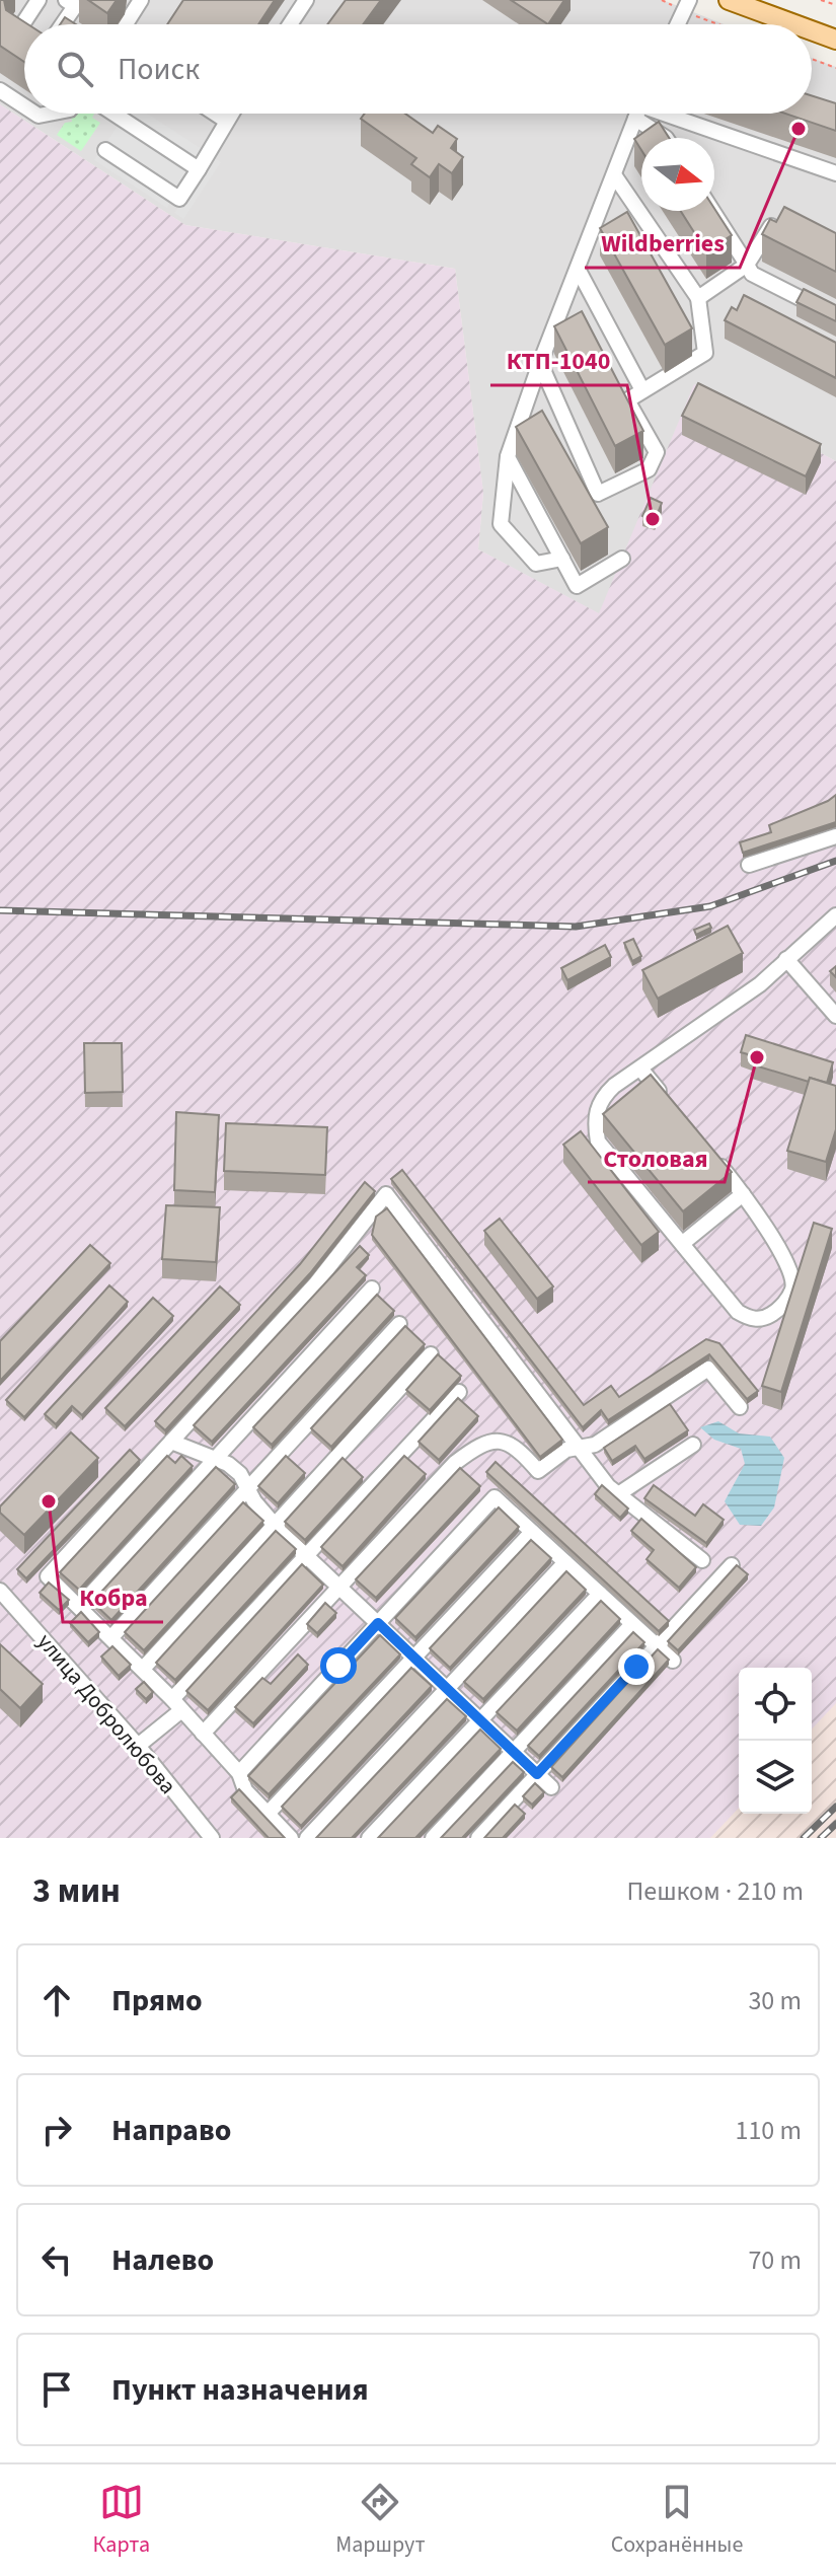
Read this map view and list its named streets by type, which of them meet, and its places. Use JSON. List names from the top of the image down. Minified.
{"streets":{"street":["улица Добролюбова"]},"places":["Wildberries","КТП-1040","Столовая","Кобра"],"north":"right","page":{"search":"Поиск","heading":["3 мин","Пешком · 210 m"],"list":[["Прямо","30 m"],["Направо","110 m"],["Налево","70 m"],"Пункт назначения"],"nav":["Карта","Маршрут","Сохранённые"]}}
